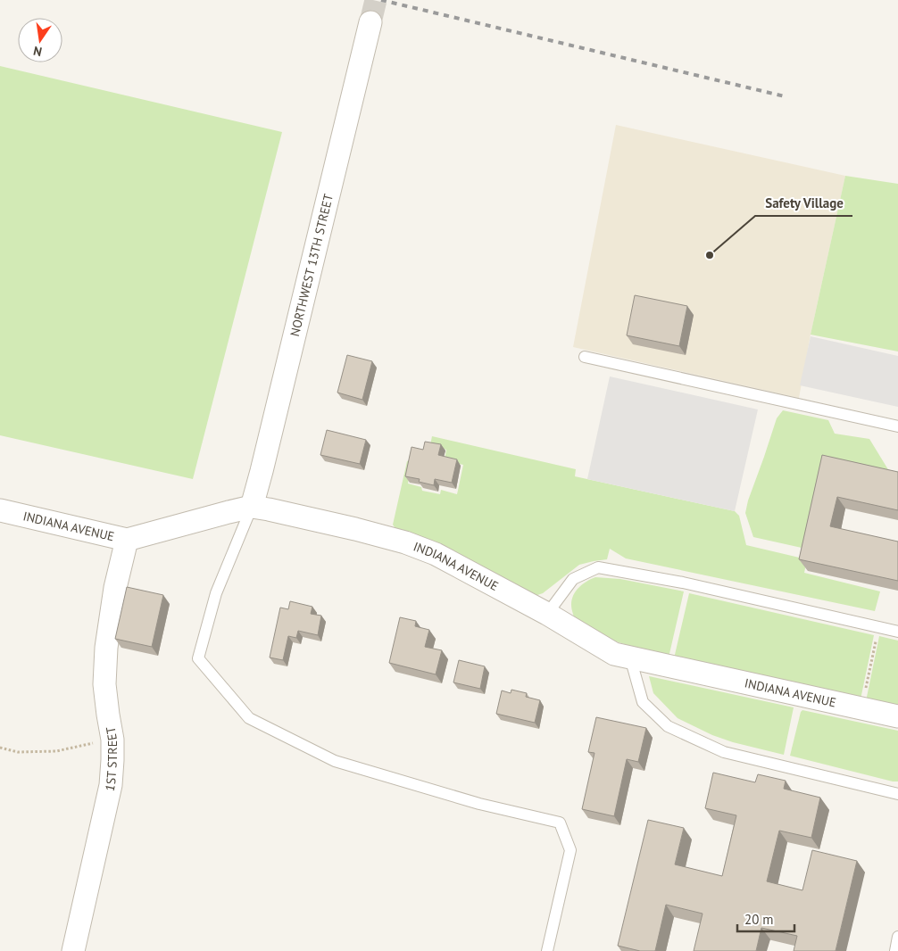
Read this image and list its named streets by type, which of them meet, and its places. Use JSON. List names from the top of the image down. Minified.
{"streets":{"street":["NORTHWEST 13TH STREET","INDIANA AVENUE","1ST STREET"]},"crossings":[["NORTHWEST 13TH STREET","INDIANA AVENUE"],["INDIANA AVENUE","1ST STREET"]],"places":["Safety Village"],"scale_bar":"20 m","north":"bottom"}
